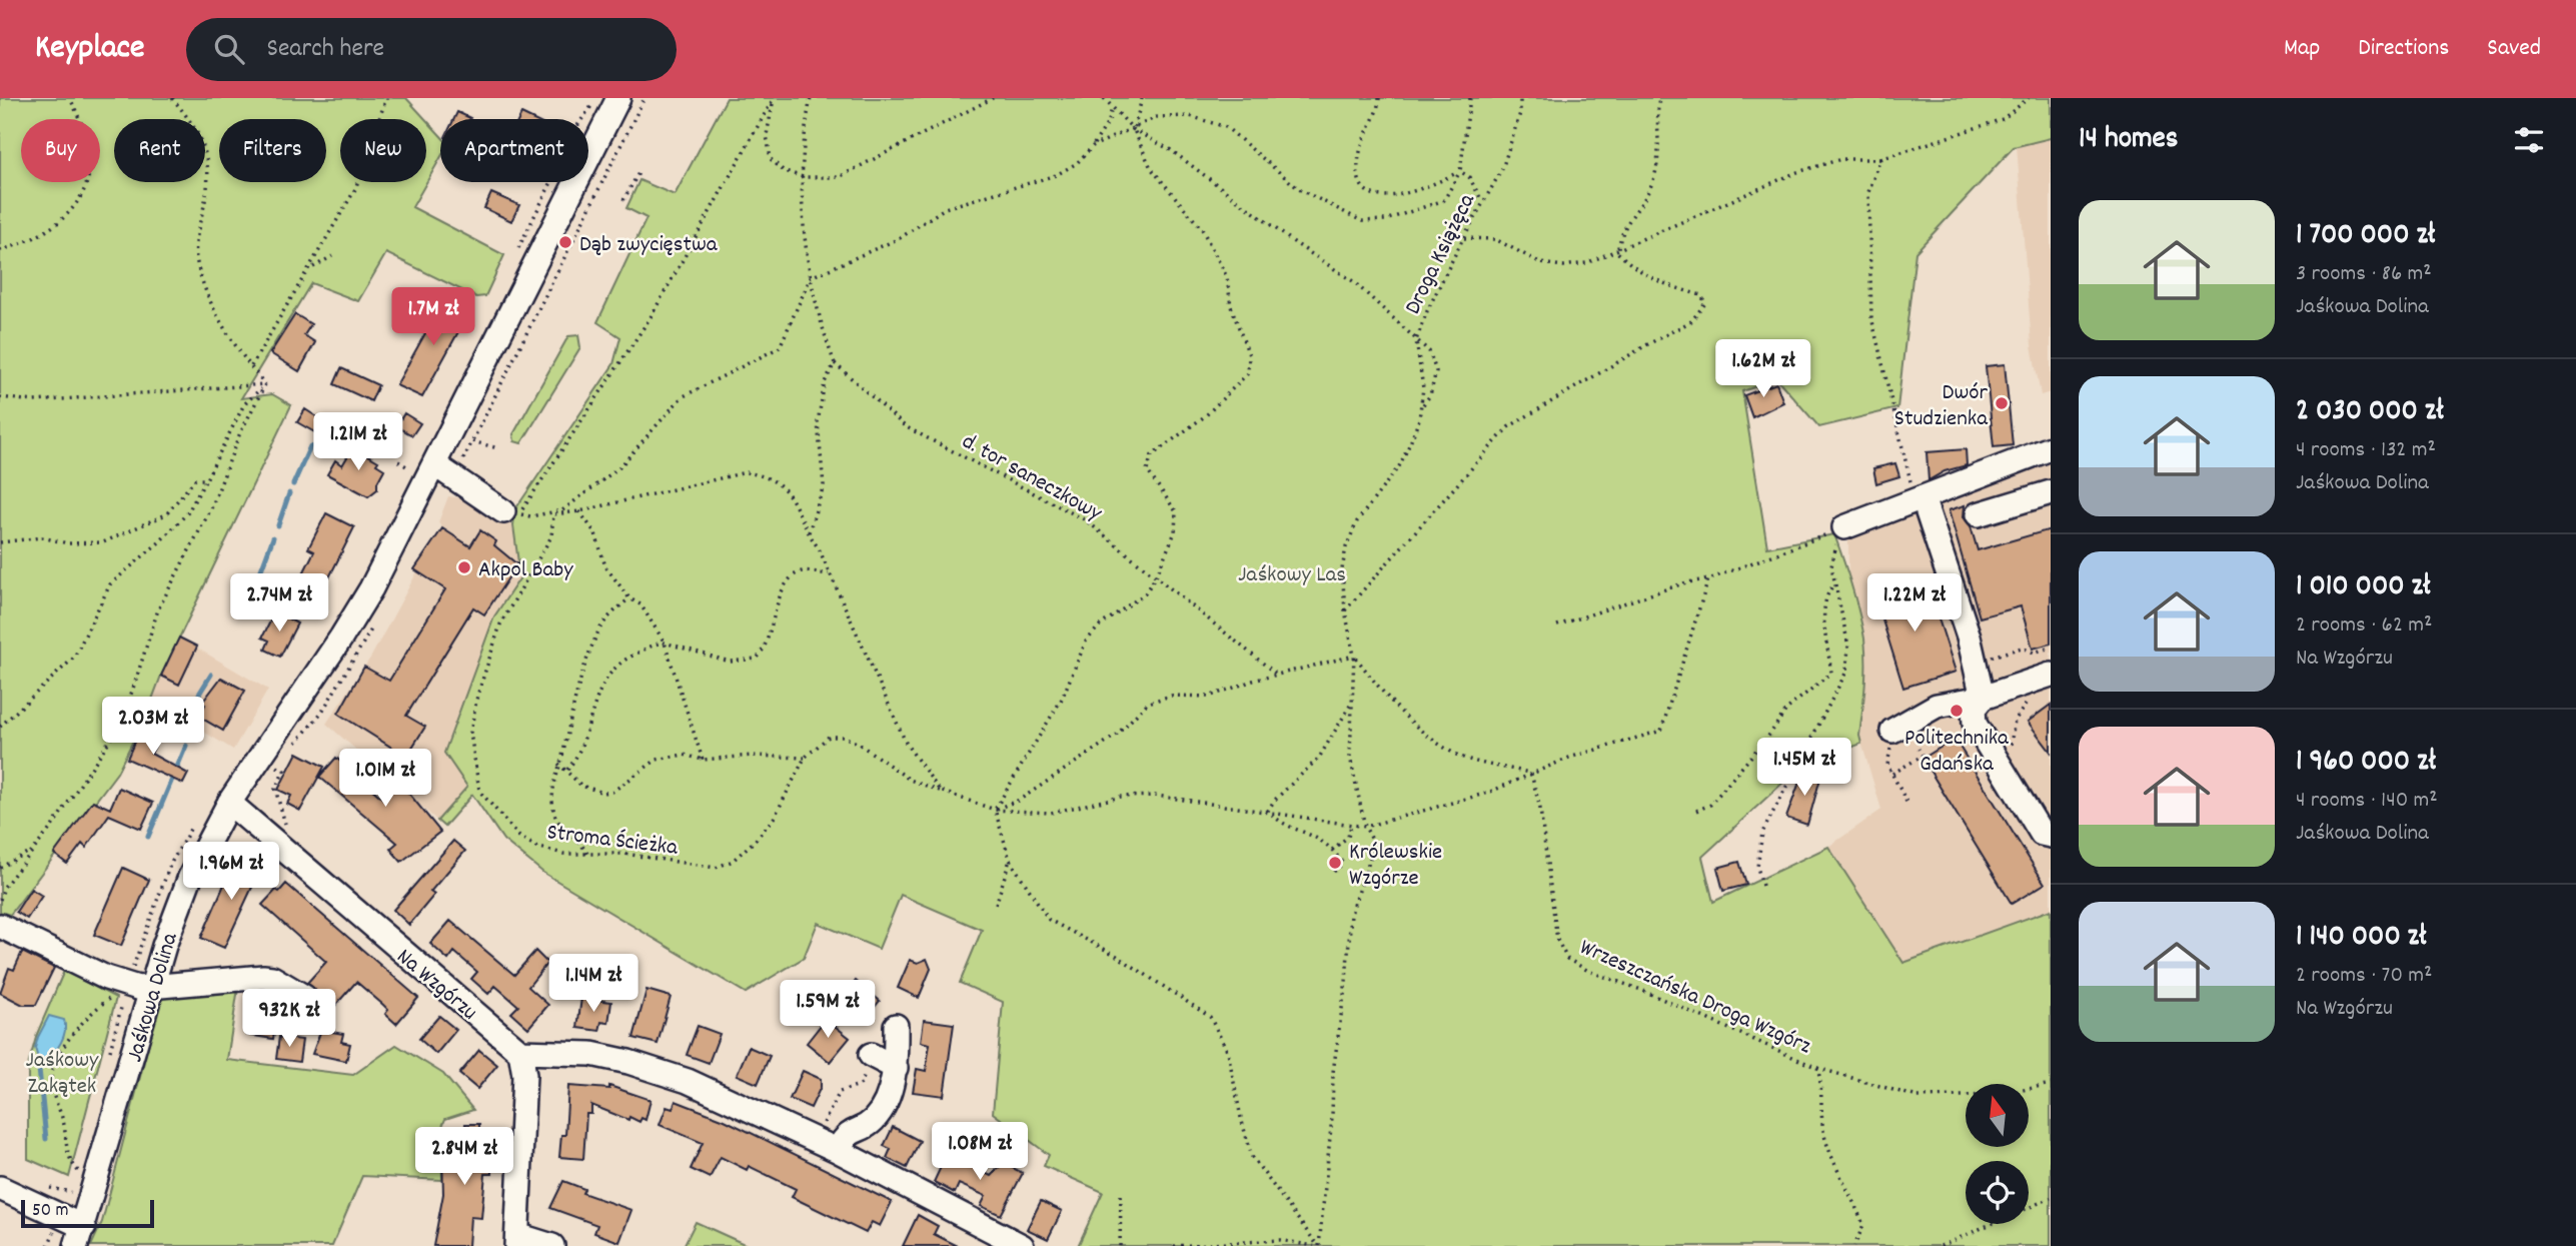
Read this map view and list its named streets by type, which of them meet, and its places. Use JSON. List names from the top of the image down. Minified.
{"streets":{"street":["Na Wzgórzu","Jaśkowa Dolina"],"path":["Droga Książęca","d. tor saneczkowy","Stroma Ścieżka","Wrzeszczańska Droga Wzgórz"]},"crossings":[["Droga Książęca","Stroma Ścieżka"],["Na Wzgórzu","Jaśkowa Dolina"]],"parks":["Jaśkowy Las","Jaśkowy Zakątek"],"places":["Dąb zwycięstwa","Dwór Studzienka","Akpol Baby","Politechnika Gdańska","Królewskie Wzgórze"],"scale_bar":"50 m","north":"top","page":{"header":"Keyplace","search":"Search here","nav":["Map","Directions","Saved"],"heading":"14 homes","chip":["Buy","Rent","Filters","New","Apartment"],"list":[{"name":"1 700 000 zł","note":"3 rooms · 86 m² · Jaśkowa Dolina"},{"name":"2 030 000 zł","note":"4 rooms · 132 m² · Jaśkowa Dolina"},{"name":"1 010 000 zł","note":"2 rooms · 62 m² · Na Wzgórzu"},{"name":"1 960 000 zł","note":"4 rooms · 140 m² · Jaśkowa Dolina"},{"name":"1 140 000 zł","note":"2 rooms · 70 m² · Na Wzgórzu"}],"price":["1.7M zł","1.62M zł","1.21M zł","2.74M zł","1.22M zł","2.03M zł","1.45M zł","1.01M zł","1.96M zł","1.14M zł","1.59M zł","932K zł","1.08M zł","2.84M zł"],"scale":"50 m"}}
